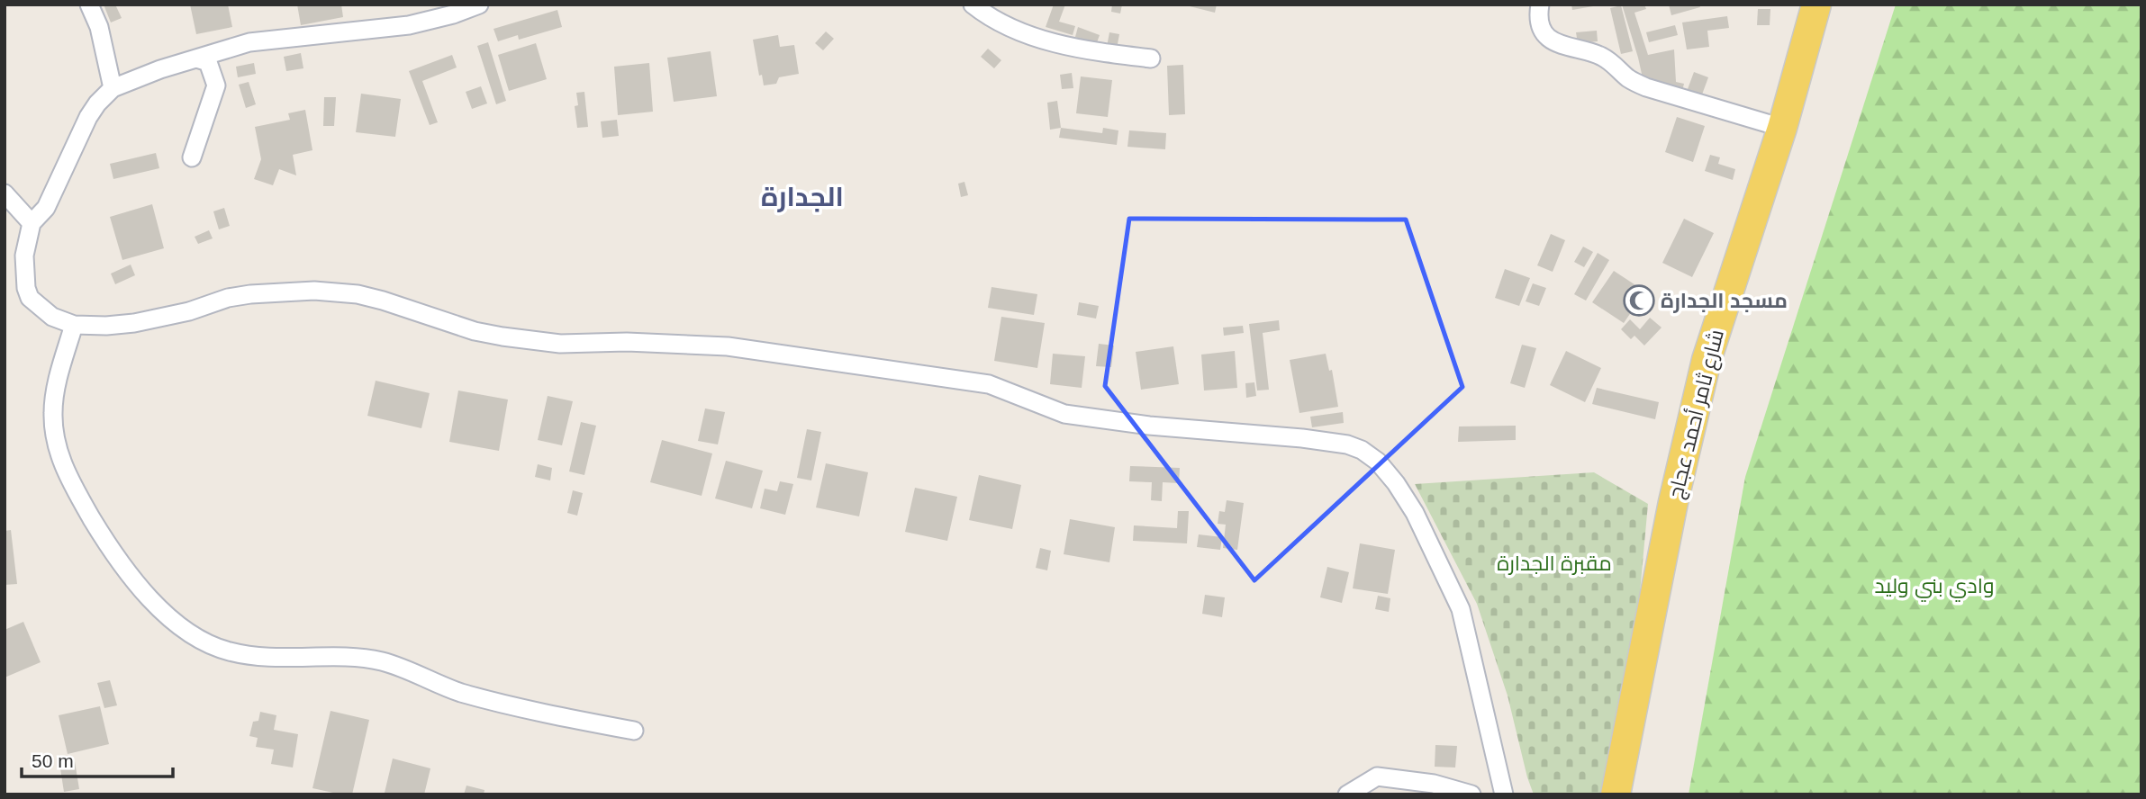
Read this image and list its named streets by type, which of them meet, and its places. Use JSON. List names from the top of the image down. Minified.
{"streets":{"main road":["شارع ثامر أحمد عجاج"]},"districts":["الجدارة"],"parks":["مقبرة الجدارة","وادي بني وليد"],"places":{"mosque":["مسجد الجدارة"]},"scale_bar":"50 m"}
